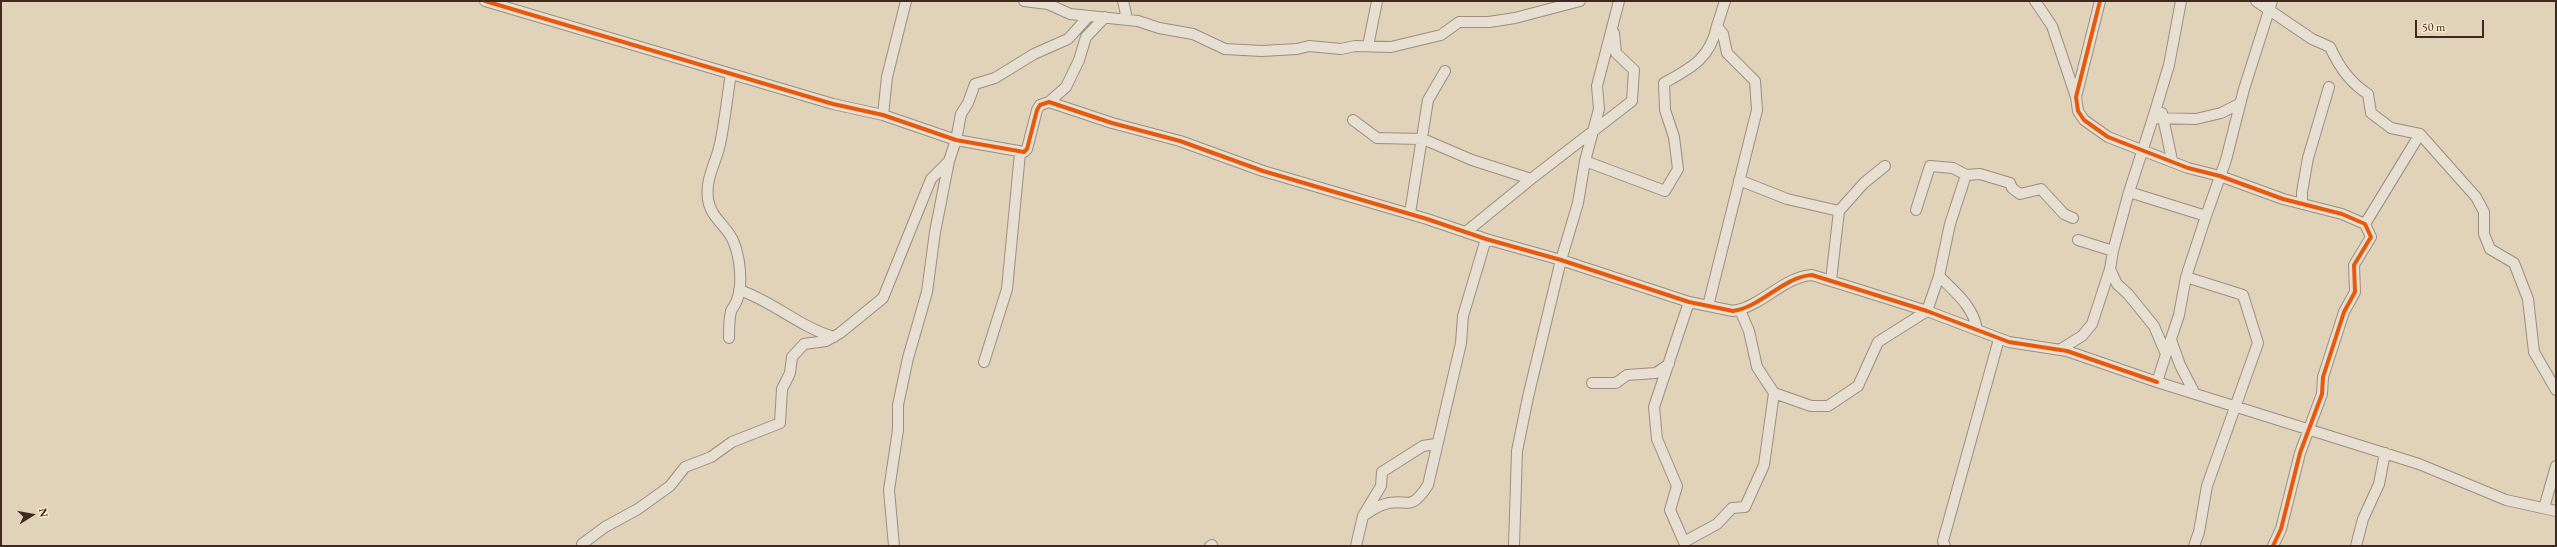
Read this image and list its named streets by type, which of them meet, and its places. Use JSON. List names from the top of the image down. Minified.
{"scale_bar":"50 m","north":"right"}
